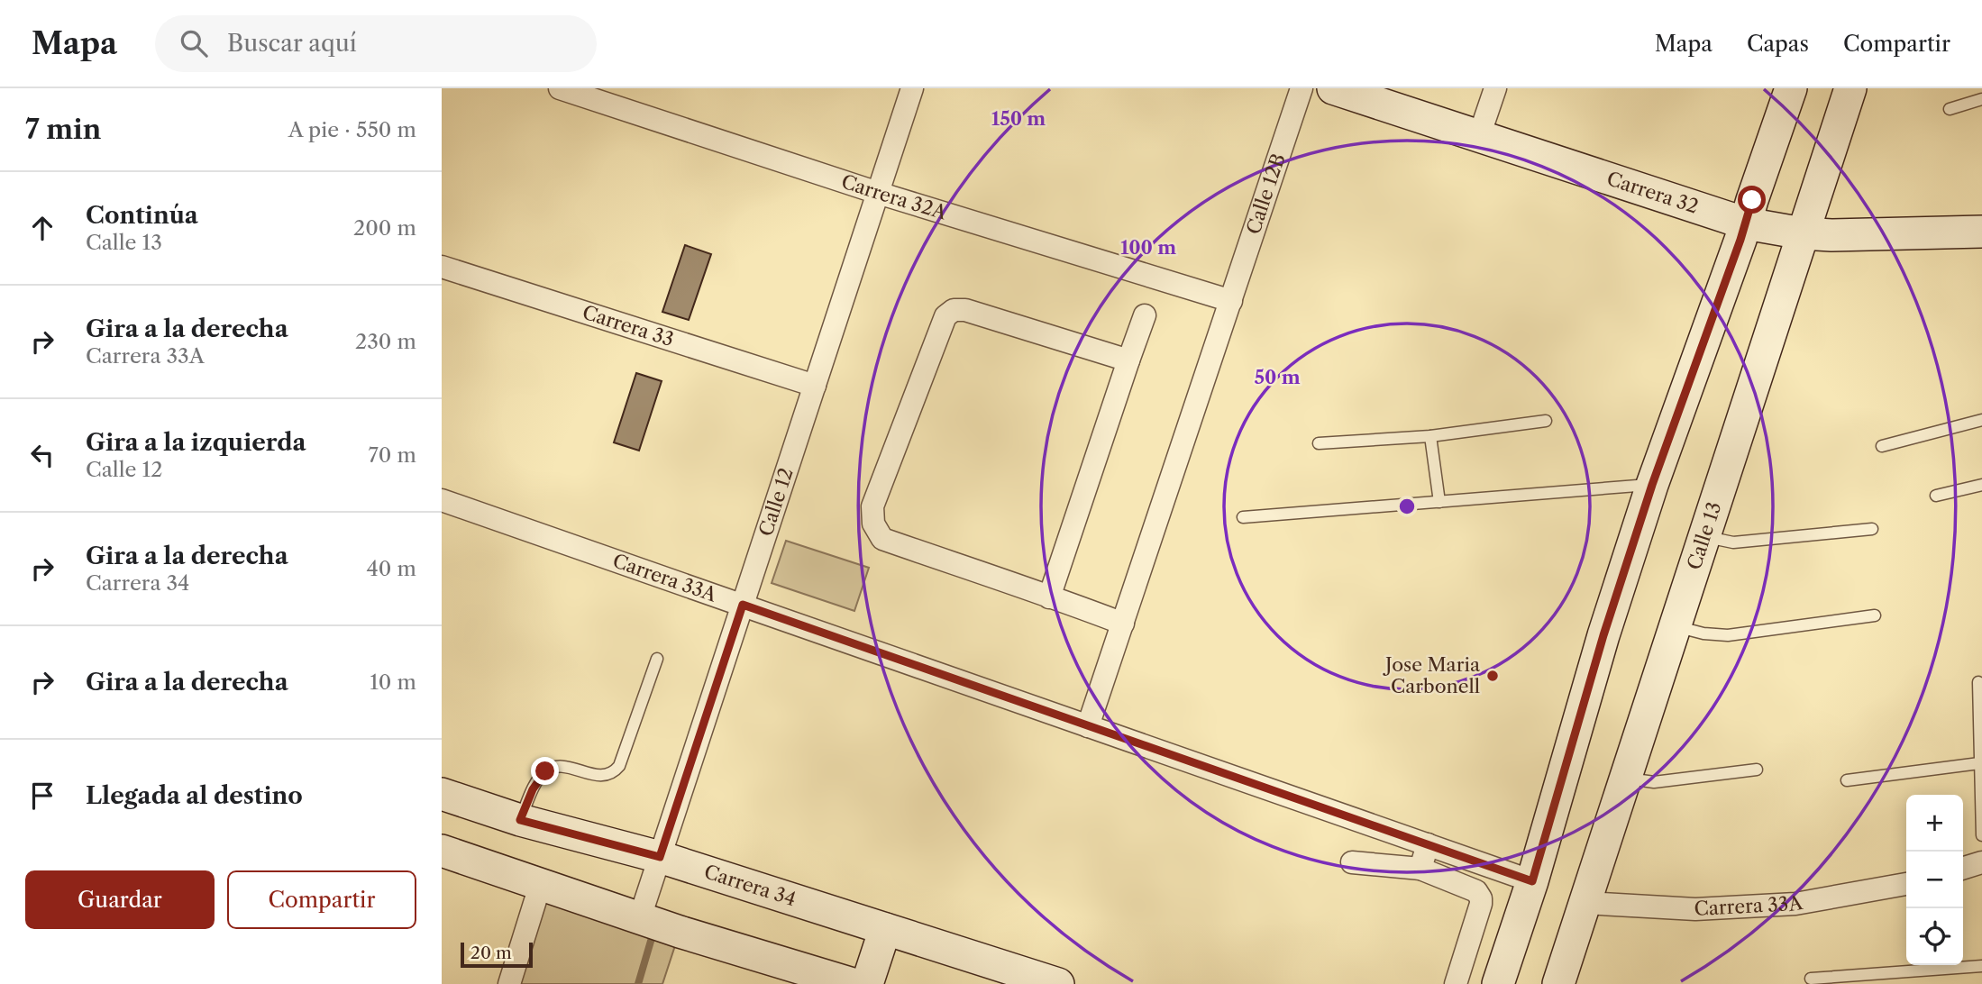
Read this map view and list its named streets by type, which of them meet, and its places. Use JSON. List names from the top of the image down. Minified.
{"streets":{"main road":["Carrera 32","Calle 13","Carrera 34"],"street":["Calle 12B","Carrera 32A","Carrera 33","Calle 12","Carrera 33A"]},"crossings":[["Carrera 32","Calle 13"],["Calle 12B","Carrera 32A"],["Calle 12B","Carrera 33A"],["Carrera 32A","Calle 12"],["Carrera 33","Calle 12"],["Calle 12","Carrera 33A"],["Calle 12","Carrera 34"],["Calle 13","Carrera 33A"]],"places":["Jose Maria Carbonell"],"scale_bar":"20 m","page":{"header":"Mapa","search":"Buscar aquí","nav":["Mapa","Capas","Compartir"],"heading":["7 min","A pie · 550 m"],"list":[["Continúa","Calle 13","200 m"],["Gira a la derecha","Carrera 33A","230 m"],["Gira a la izquierda","Calle 12","70 m"],["Gira a la derecha","Carrera 34","40 m"],["Gira a la derecha","10 m"],"Llegada al destino"],"map_buttons":["+","−"],"buttons":["Guardar","Compartir"],"scale":"20 m"},"rings":["150 m","100 m","50 m"]}
